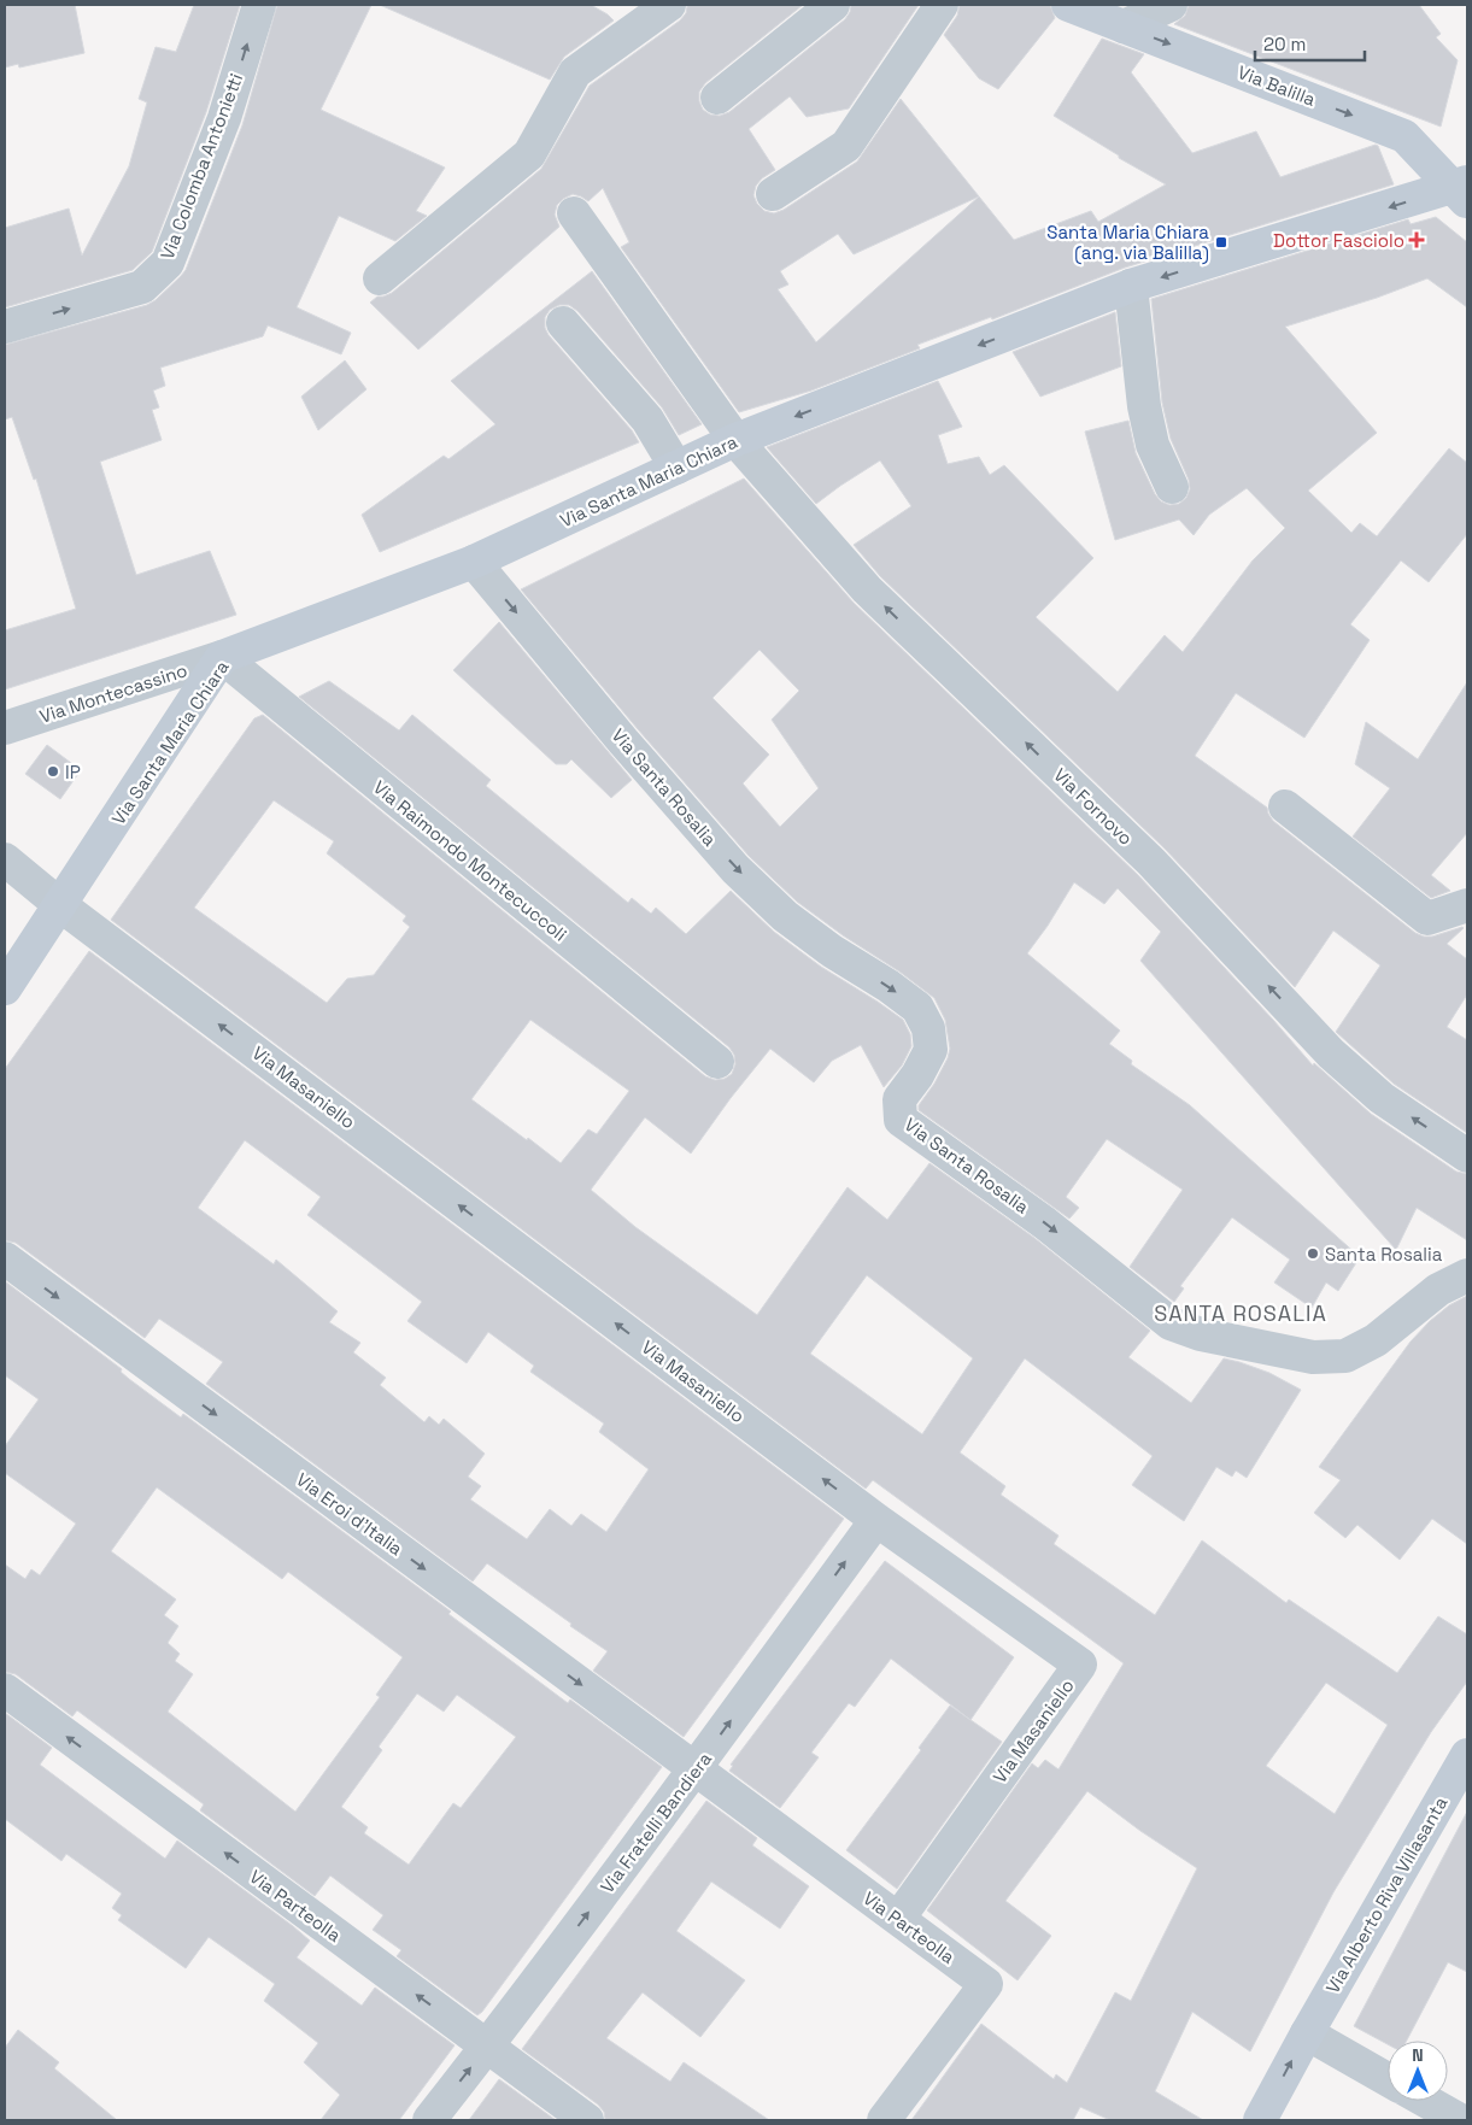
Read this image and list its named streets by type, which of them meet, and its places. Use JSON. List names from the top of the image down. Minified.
{"streets":{"street":["Via Balilla","Via Colomba Antonietti","Via Santa Maria Chiara","Via Montecassino","Via Santa Rosalia","Via Fornovo","Via Raimondo Montecuccoli","Via Masaniello","Via Eroi d'Italia","Via Fratelli Bandiera","Via Alberto Riva Villasanta","Via Parteolla"]},"crossings":[["Via Balilla","Via Santa Maria Chiara"],["Via Santa Maria Chiara","Via Montecassino"],["Via Santa Maria Chiara","Via Santa Rosalia"],["Via Santa Maria Chiara","Via Fornovo"],["Via Santa Maria Chiara","Via Raimondo Montecuccoli"],["Via Santa Maria Chiara","Via Masaniello"],["Via Montecassino","Via Raimondo Montecuccoli"],["Via Masaniello","Via Fratelli Bandiera"],["Via Masaniello","Via Parteolla"],["Via Eroi d'Italia","Via Fratelli Bandiera"],["Via Eroi d'Italia","Via Parteolla"],["Via Fratelli Bandiera","Via Parteolla"]],"one_way":["Via Balilla","Via Santa Maria Chiara","Via Santa Rosalia","Via Fornovo","Via Masaniello","Via Eroi d'Italia","Via Fratelli Bandiera","Via Parteolla"],"districts":["SANTA ROSALIA"],"places":{"health":["Dottor Fasciolo"],"transit":["Santa Maria Chiara (ang. via Balilla)"],"other":["IP","Santa Rosalia"]},"scale_bar":"20 m","north":"top"}
